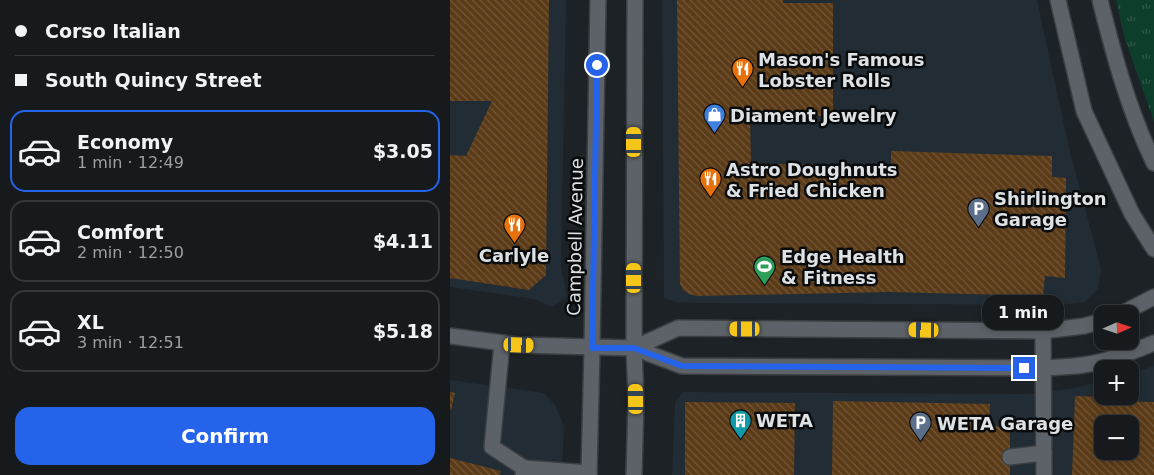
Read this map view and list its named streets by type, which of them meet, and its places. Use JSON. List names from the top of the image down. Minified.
{"streets":{"street":["Campbell Avenue"]},"places":{"restaurant":["Mason's Famous Lobster Rolls","Astro Doughnuts & Fried Chicken","Carlyle"],"shop":["Diament Jewelry"],"parking":["Shirlington Garage","WETA Garage"],"sports":["Edge Health & Fitness"],"building":["WETA"]},"north":"right","page":{"banner":["Corso Italian","South Quincy Street"],"list":[{"name":"Economy","note":"1 min · 12:49","value":"$3.05"},{"name":"Comfort","note":"2 min · 12:50","value":"$4.11"},{"name":"XL","note":"3 min · 12:51","value":"$5.18"}],"bubble":"1 min","map_buttons":["+","−"],"buttons":"Confirm"}}
